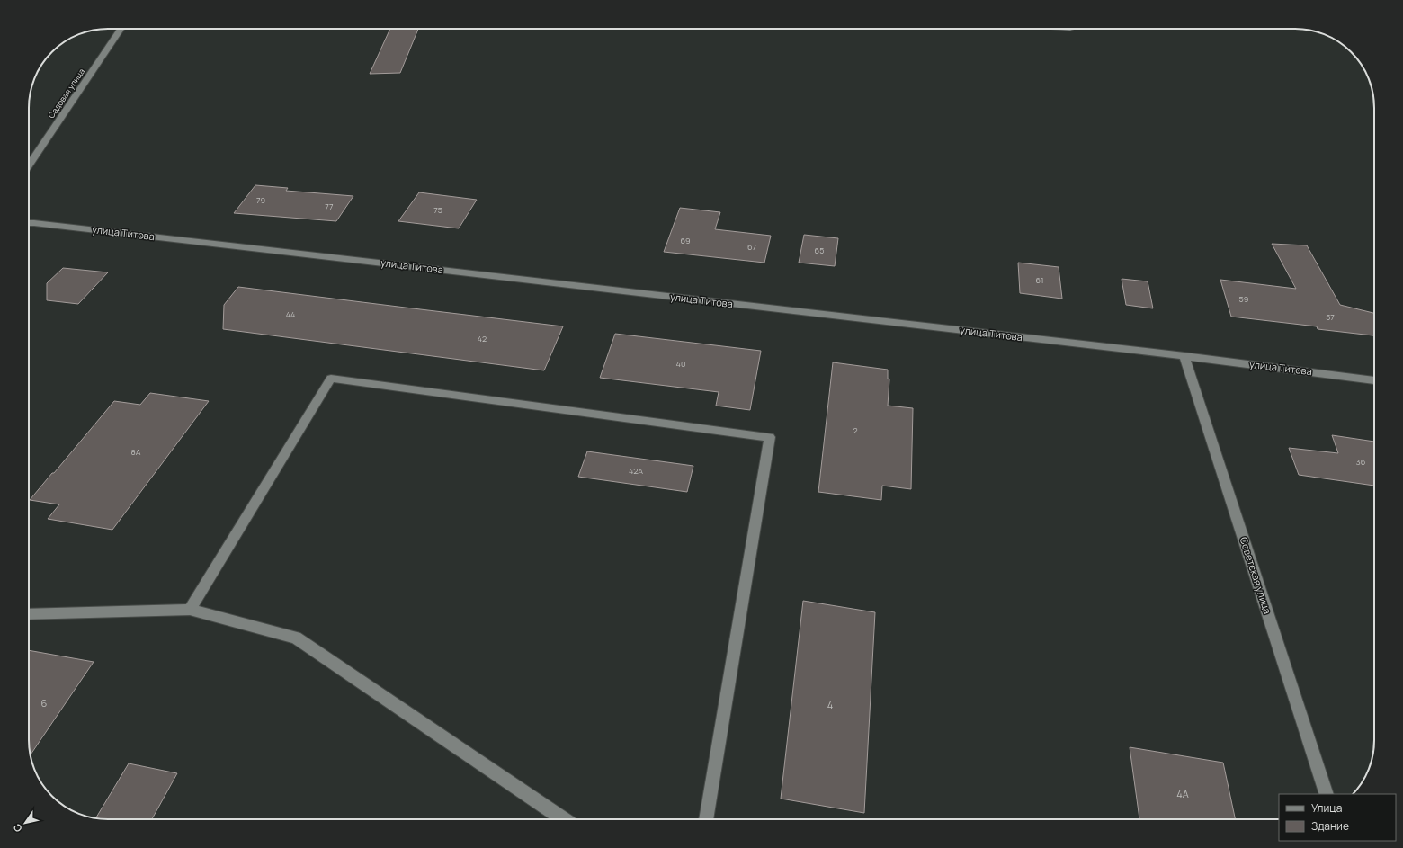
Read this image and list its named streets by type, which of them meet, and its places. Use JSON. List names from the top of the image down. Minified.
{"streets":{"street":["Садовая улица","улица Титова","Советская улица"]},"crossings":[["улица Титова","Советская улица"]],"house_numbers":["79","77","75","69","67","65","61","59","44","57","42","40","2","8А","36","42А","6","4","4А"],"legend":["Улица","Здание"],"north":"bottom left"}
